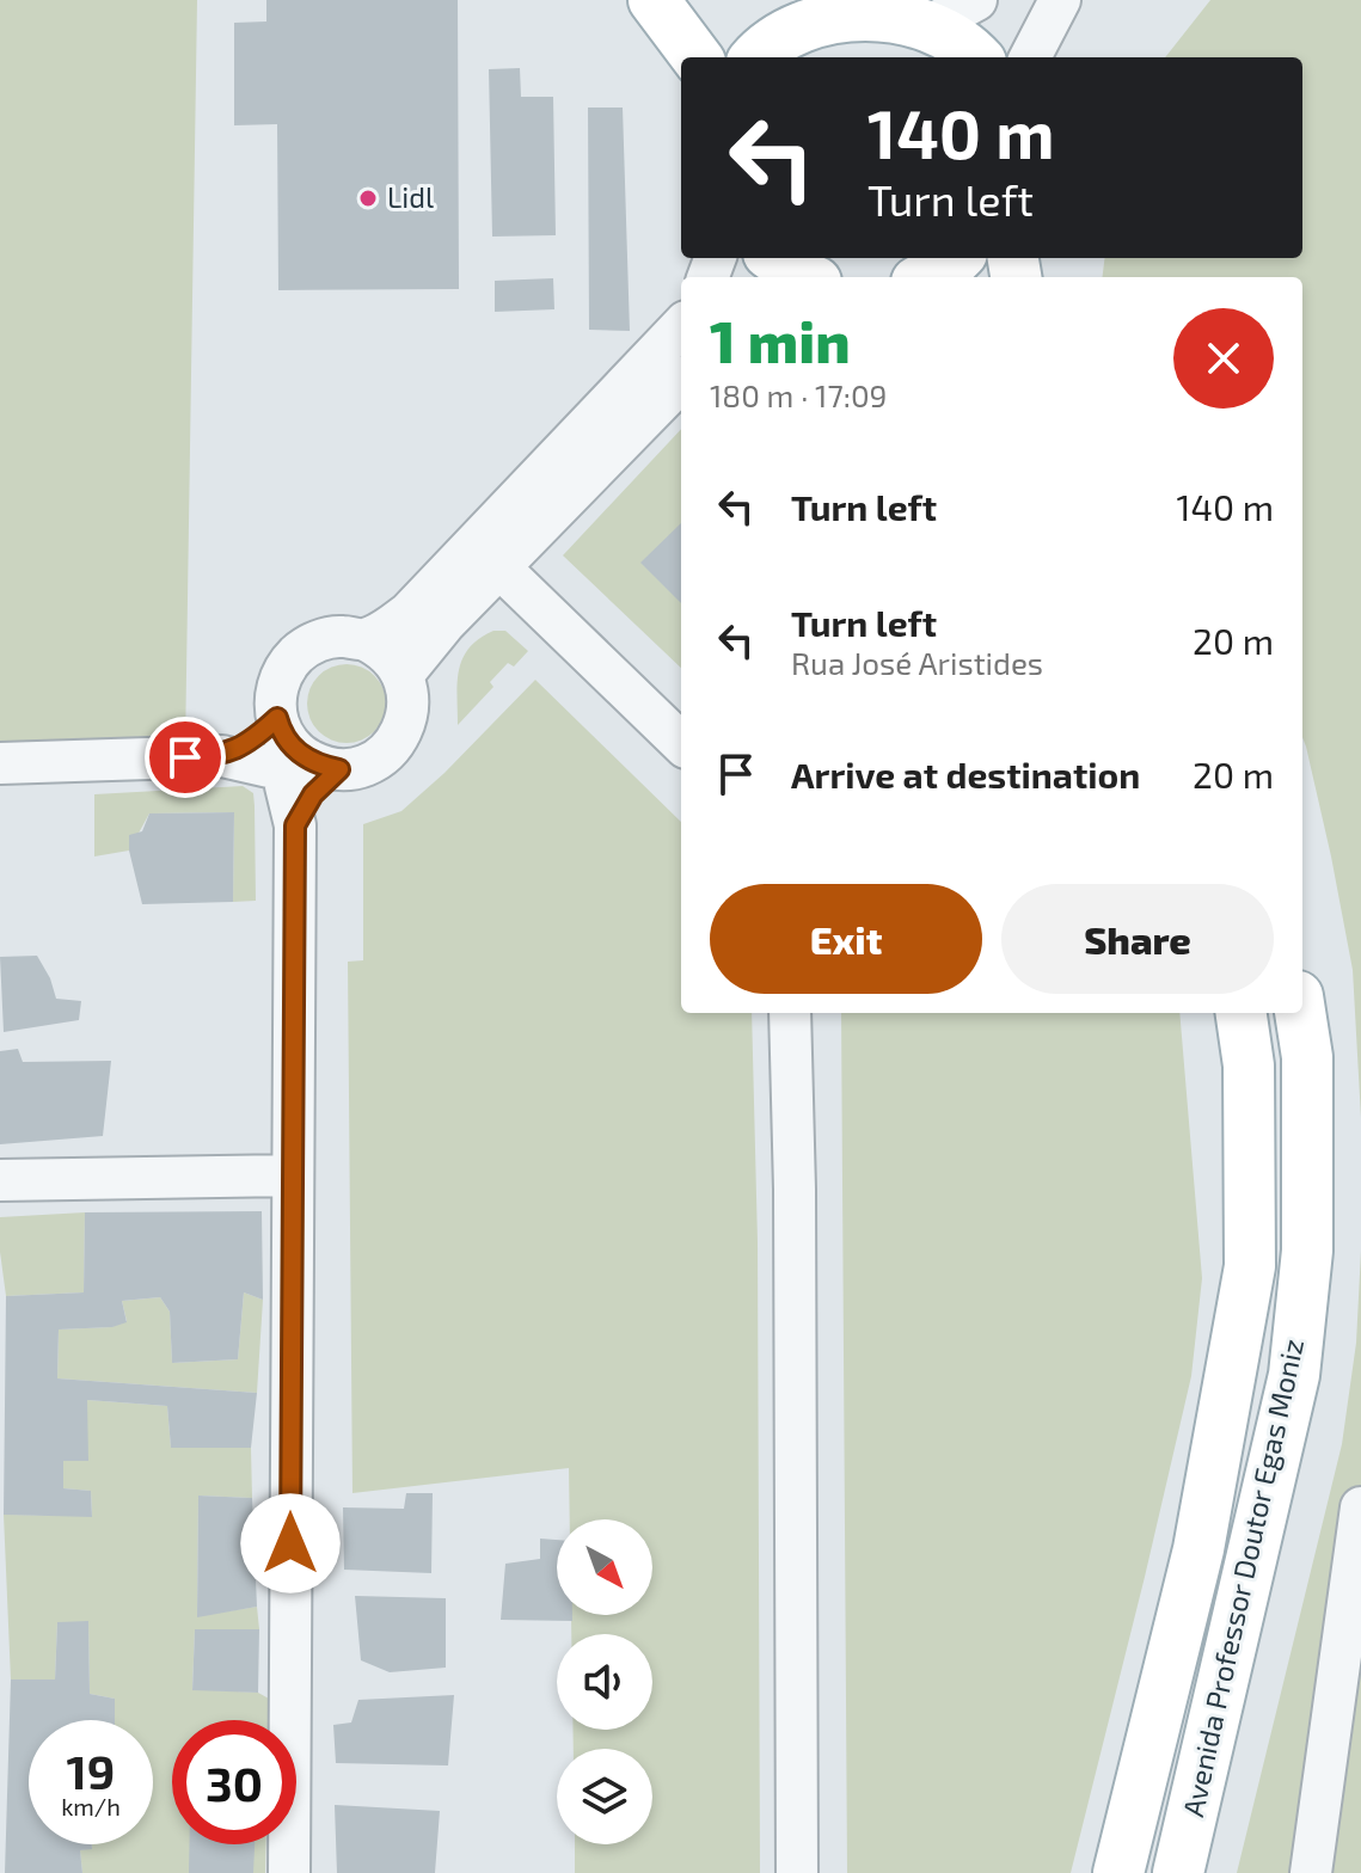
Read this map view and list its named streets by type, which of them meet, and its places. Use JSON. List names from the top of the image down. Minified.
{"streets":{"main road":["Avenida Professor Doutor Egas Moniz"]},"places":["Lidl"],"north":"bottom right","page":{"turn":["140 m","Turn left"],"heading":["1 min","180 m · 17:09"],"list":[{"name":"Turn left","value":"140 m"},{"name":"Turn left","note":"Rua José Aristides","value":"20 m"},{"name":"Arrive at destination","value":"20 m"}],"buttons":["Exit","Share"],"speed":"19 km/h","limit":"30"}}
